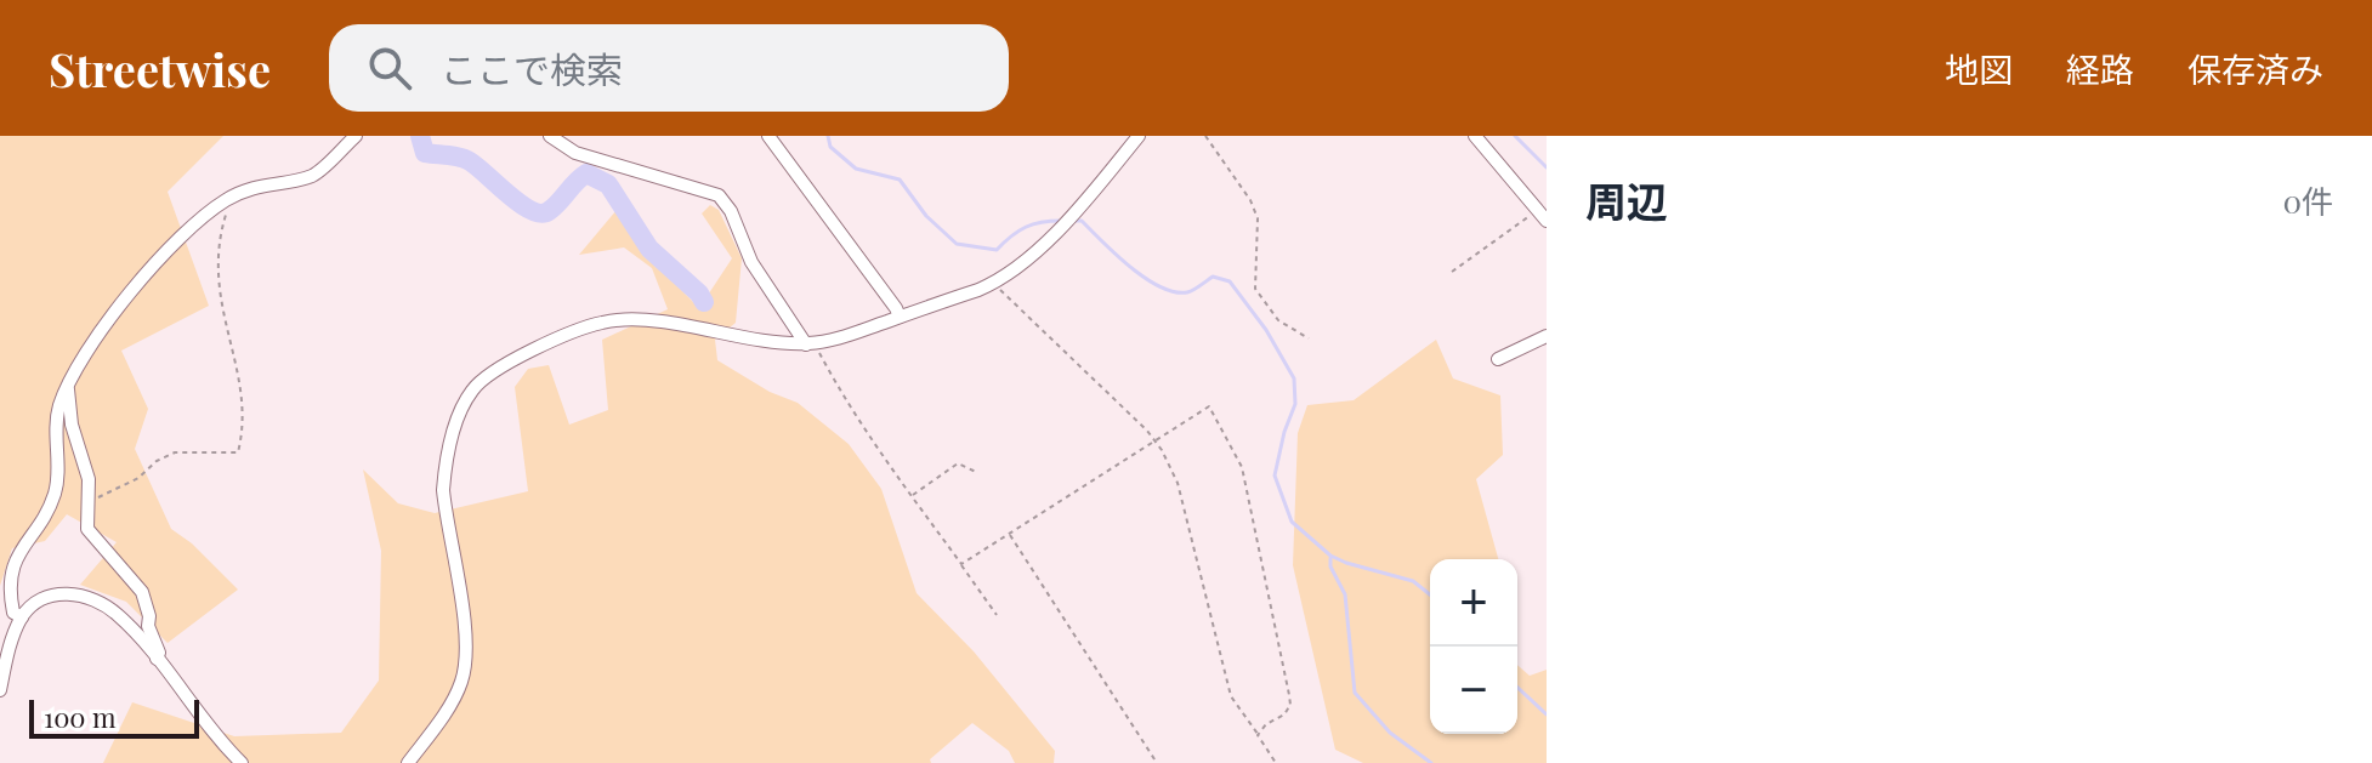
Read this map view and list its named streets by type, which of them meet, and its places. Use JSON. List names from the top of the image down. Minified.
{"scale_bar":"100 m","page":{"header":"Streetwise","search":"ここで検索","nav":["地図","経路","保存済み"],"heading":["周辺","0件"],"map_buttons":["+","−"],"scale":"100 m"}}
